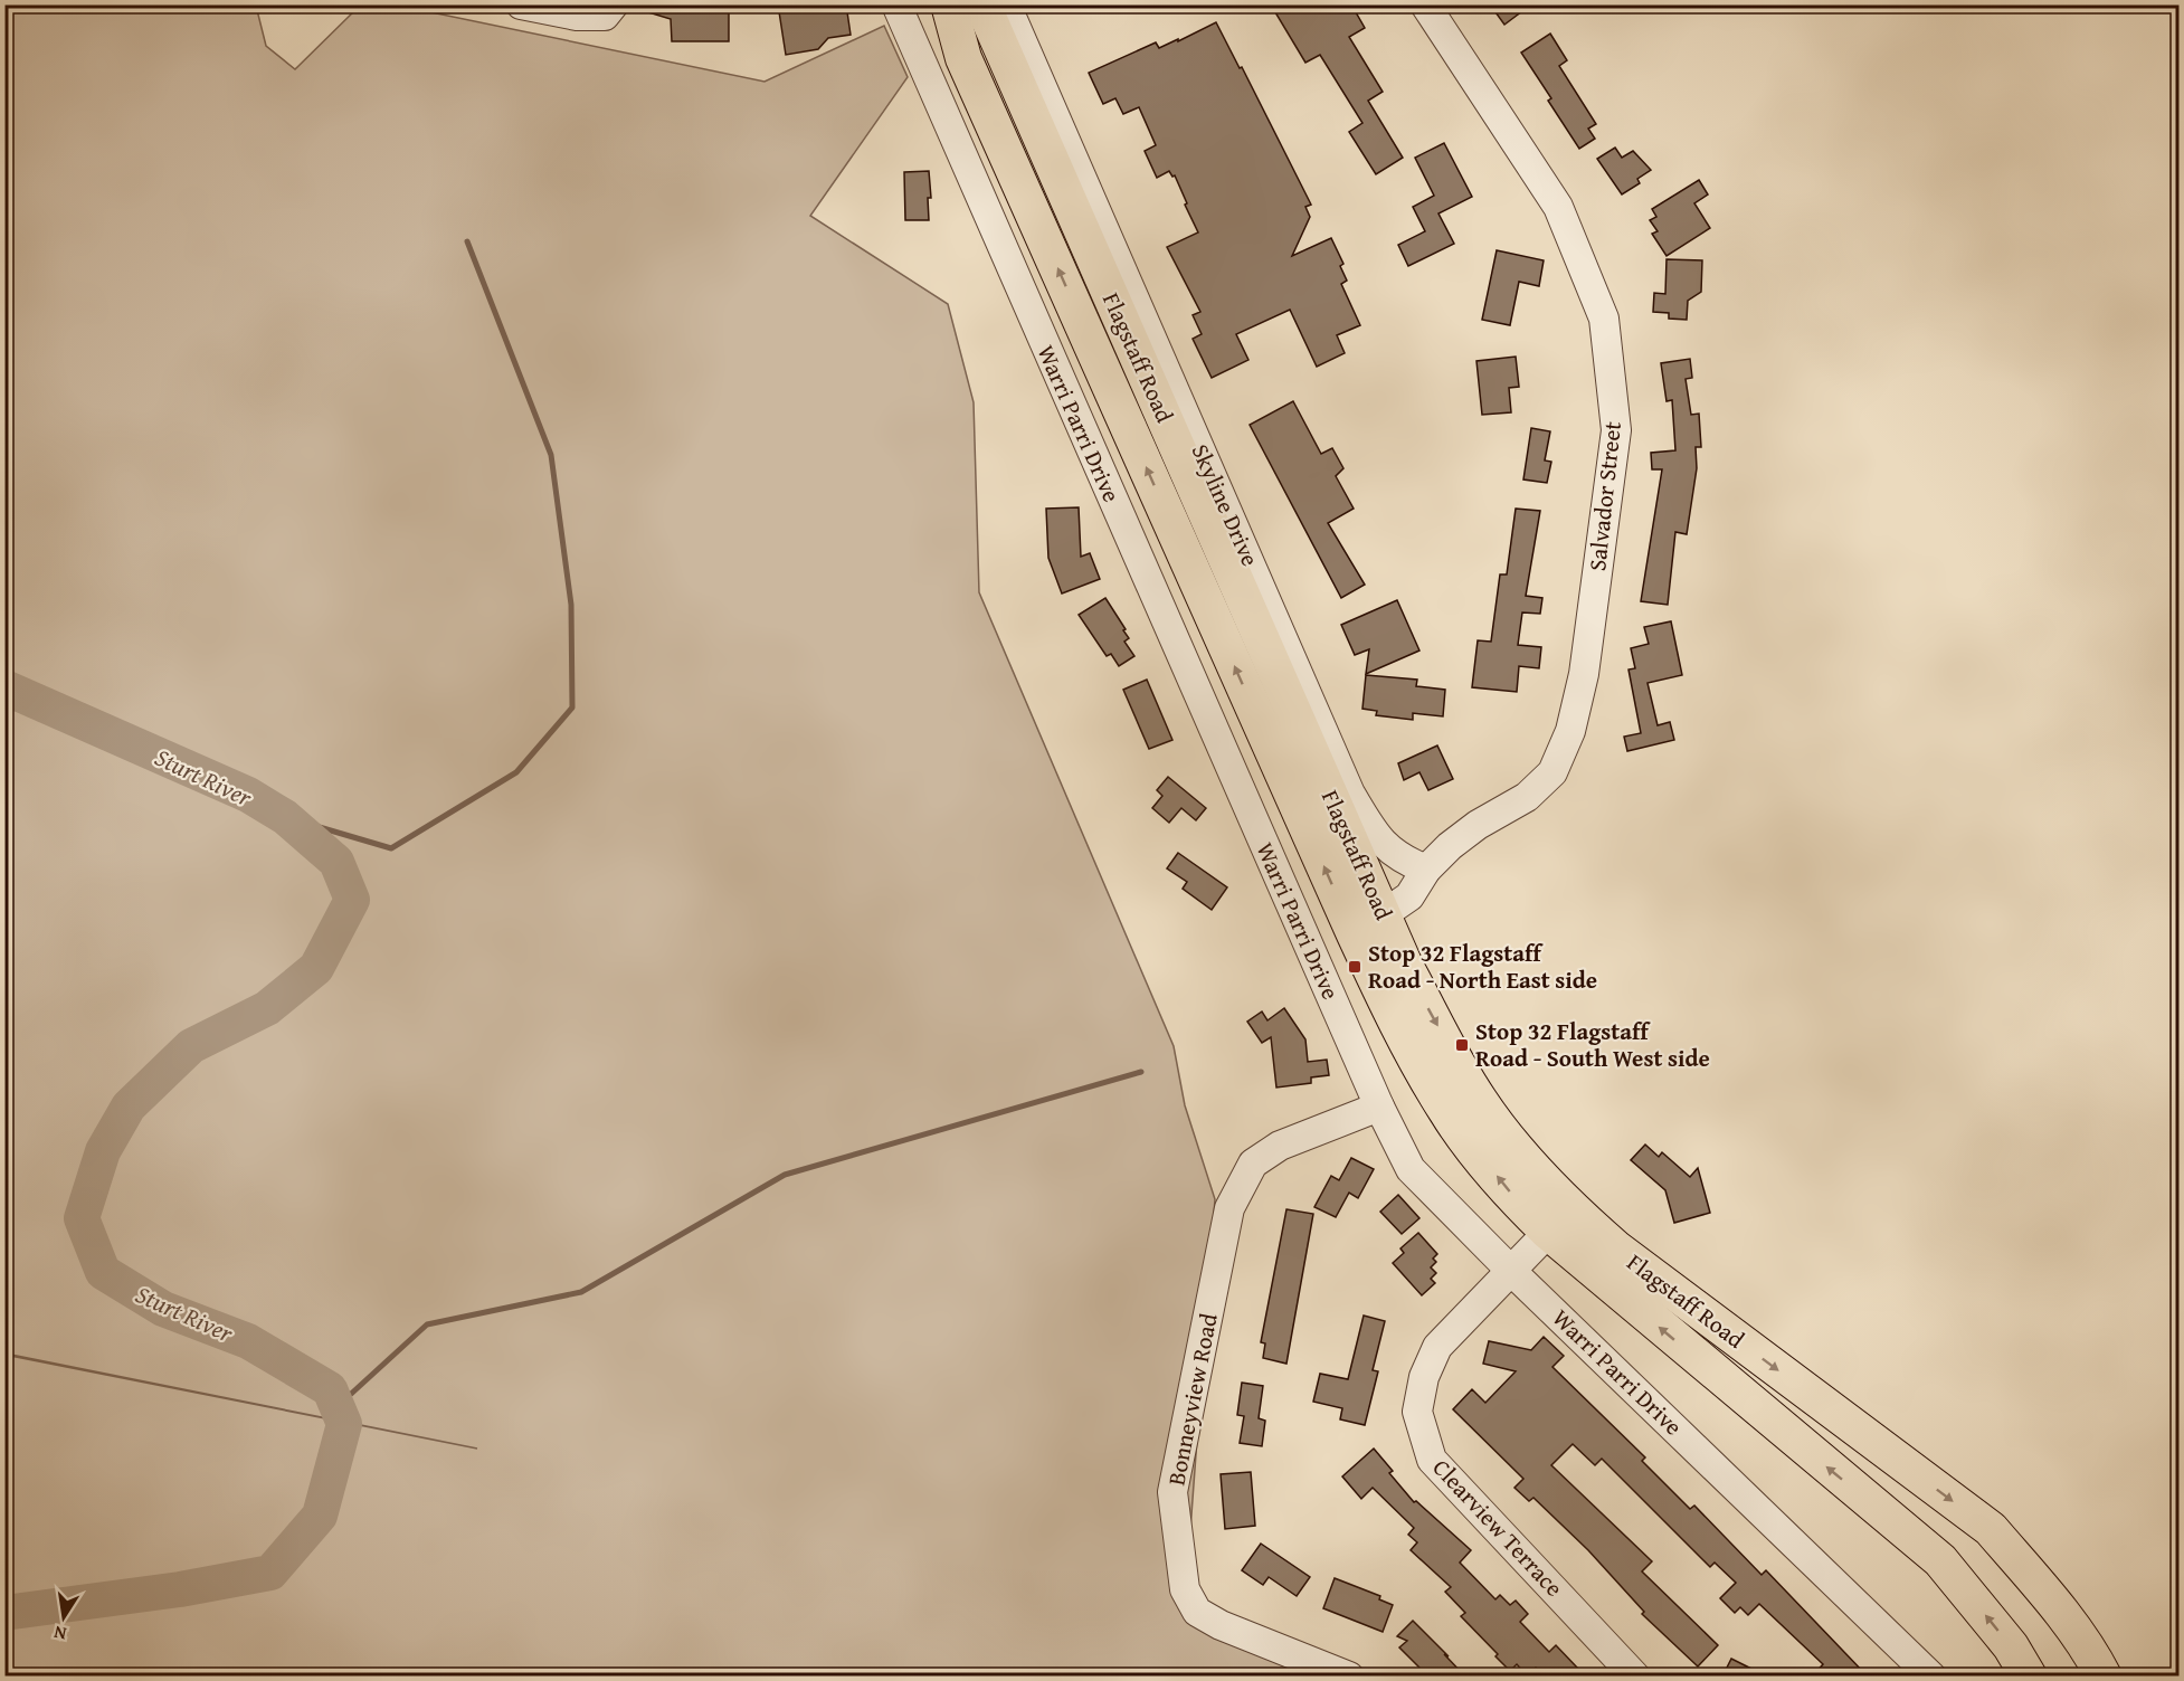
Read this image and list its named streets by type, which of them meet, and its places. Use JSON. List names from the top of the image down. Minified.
{"streets":{"main road":["Flagstaff Road"],"street":["Warri Parri Drive","Salvador Street","Skyline Drive","Bonneyview Road","Clearview Terrace"]},"crossings":[["Flagstaff Road","Salvador Street"],["Flagstaff Road","Clearview Terrace"],["Warri Parri Drive","Bonneyview Road"],["Warri Parri Drive","Clearview Terrace"],["Salvador Street","Skyline Drive"]],"water":["Sturt River"],"places":{"transit":["Stop 32 Flagstaff Road - North East side","Stop 32 Flagstaff Road - South West side"]},"north":"bottom"}
